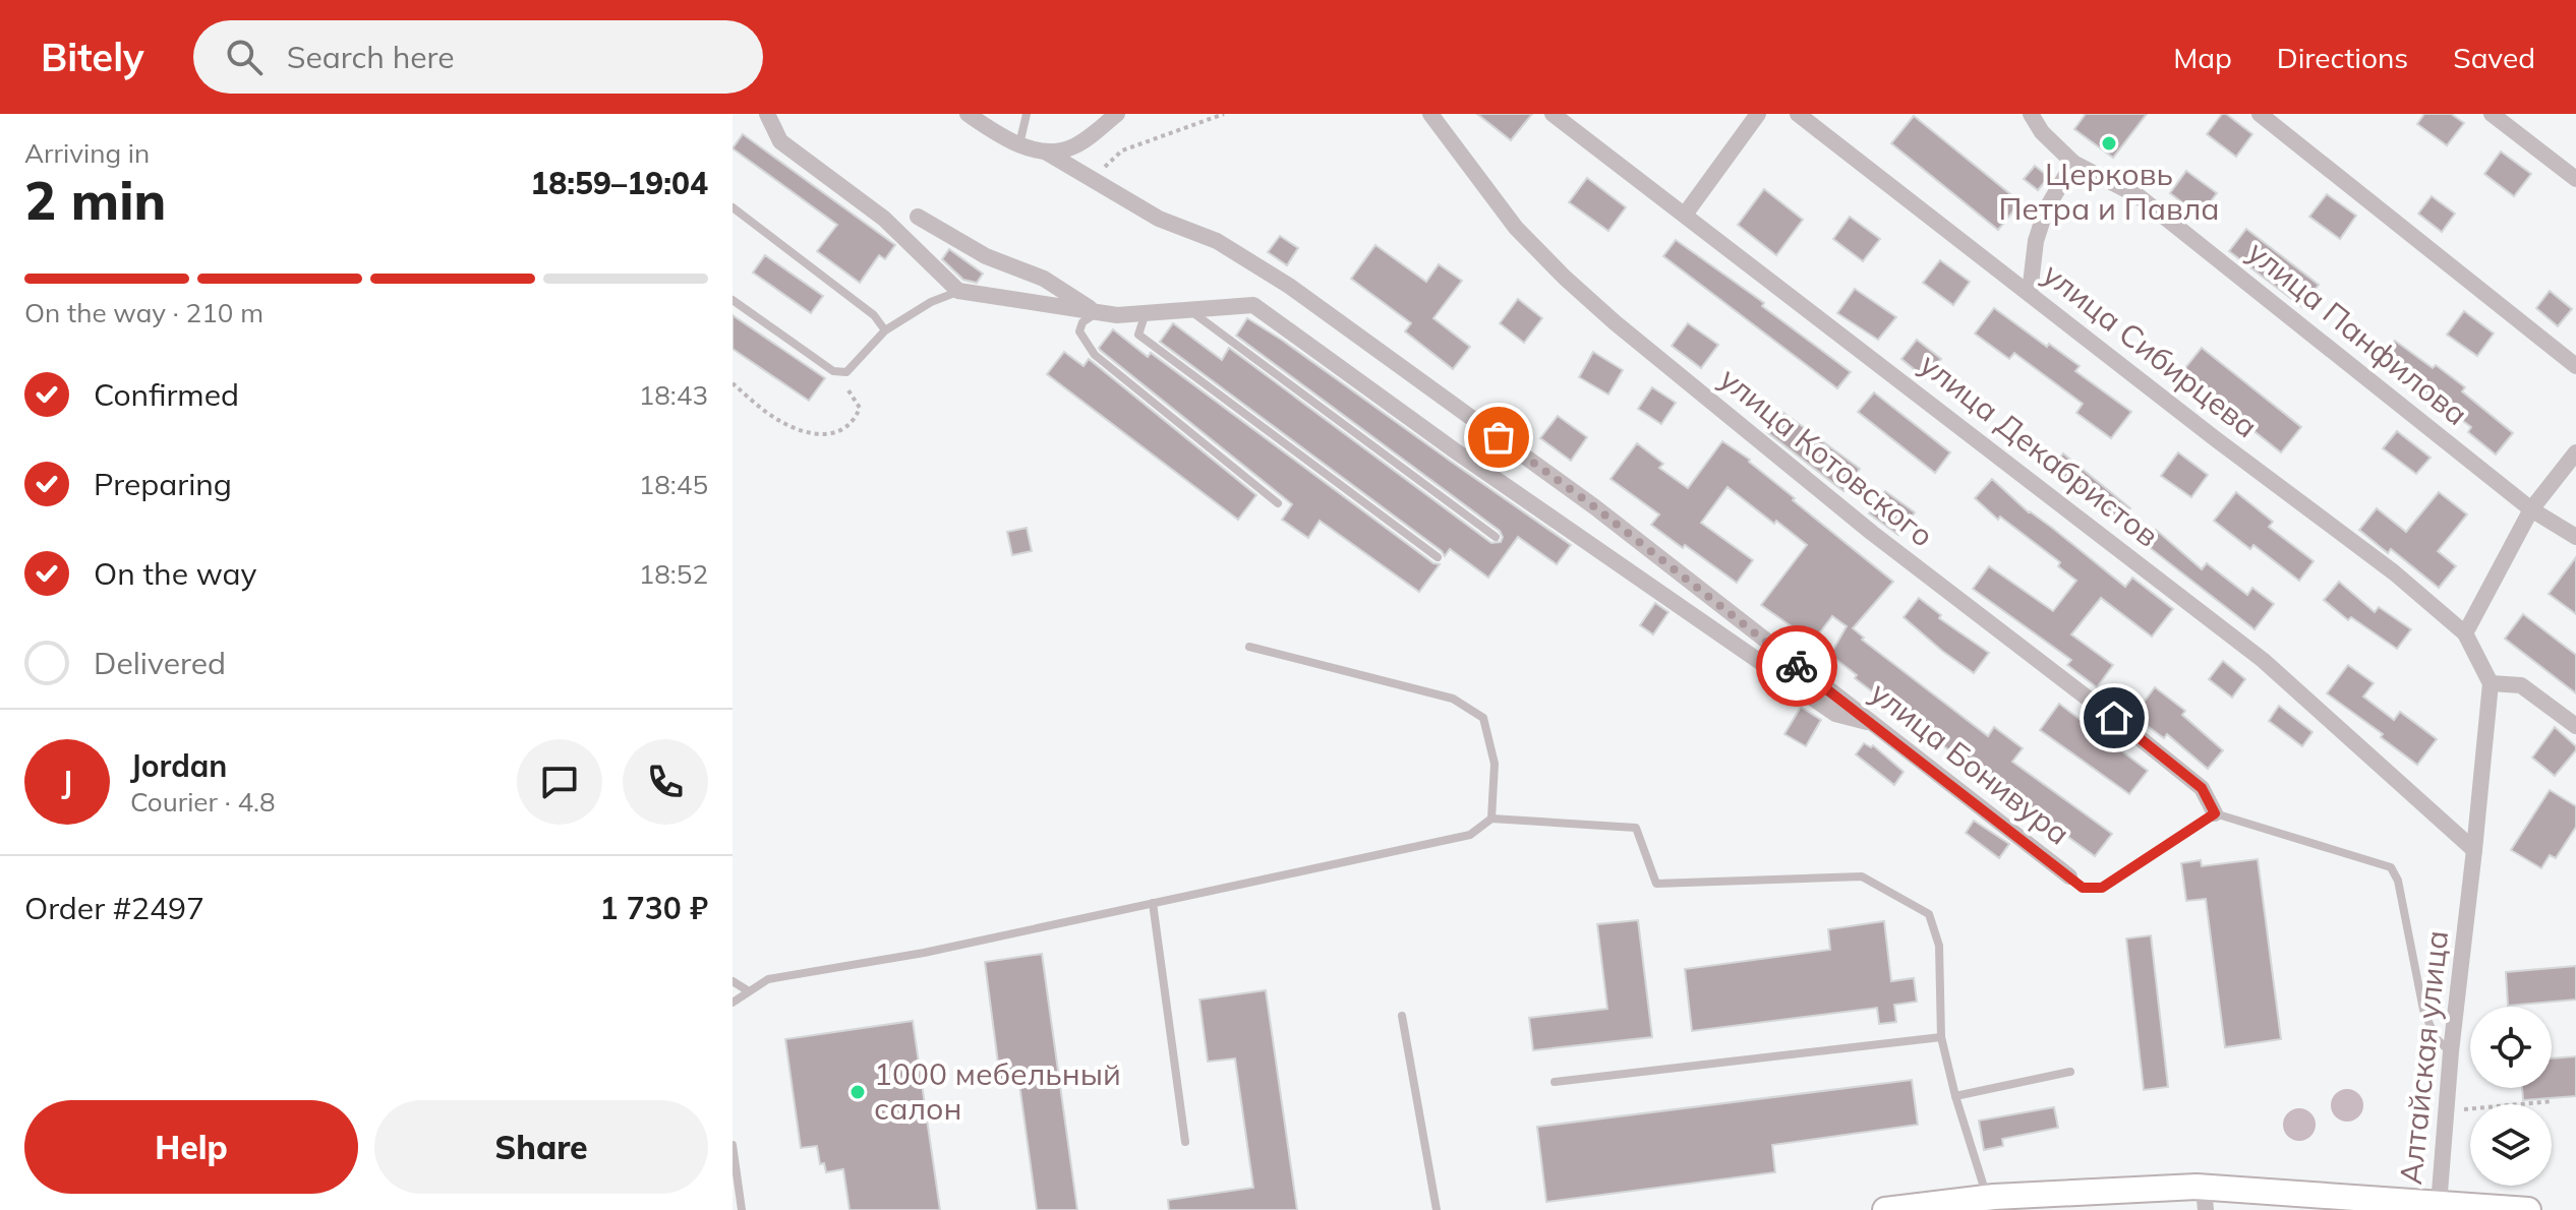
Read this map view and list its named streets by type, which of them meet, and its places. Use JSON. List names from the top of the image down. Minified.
{"streets":{"street":["улица Панфилова","улица Сибирцева","улица Декабристов","улица Котовского","улица Бонивура","Алтайская улица"]},"crossings":[["улица Декабристов","Алтайская улица"]],"places":["Церковь Петра и Павла","1000 мебельный салон"],"page":{"header":"Bitely","search":"Search here","nav":["Map","Directions","Saved"],"heading":["2 min","Arriving in","18:59–19:04"],"panel":["Jordan","Courier · 4.8","Order #2497","1 730 ₽"],"bar":"On the way · 210 m","list":[["Confirmed","18:43"],["Preparing","18:45"],["On the way","18:52"],"Delivered"],"round":"J","buttons":["Help","Share"]}}
